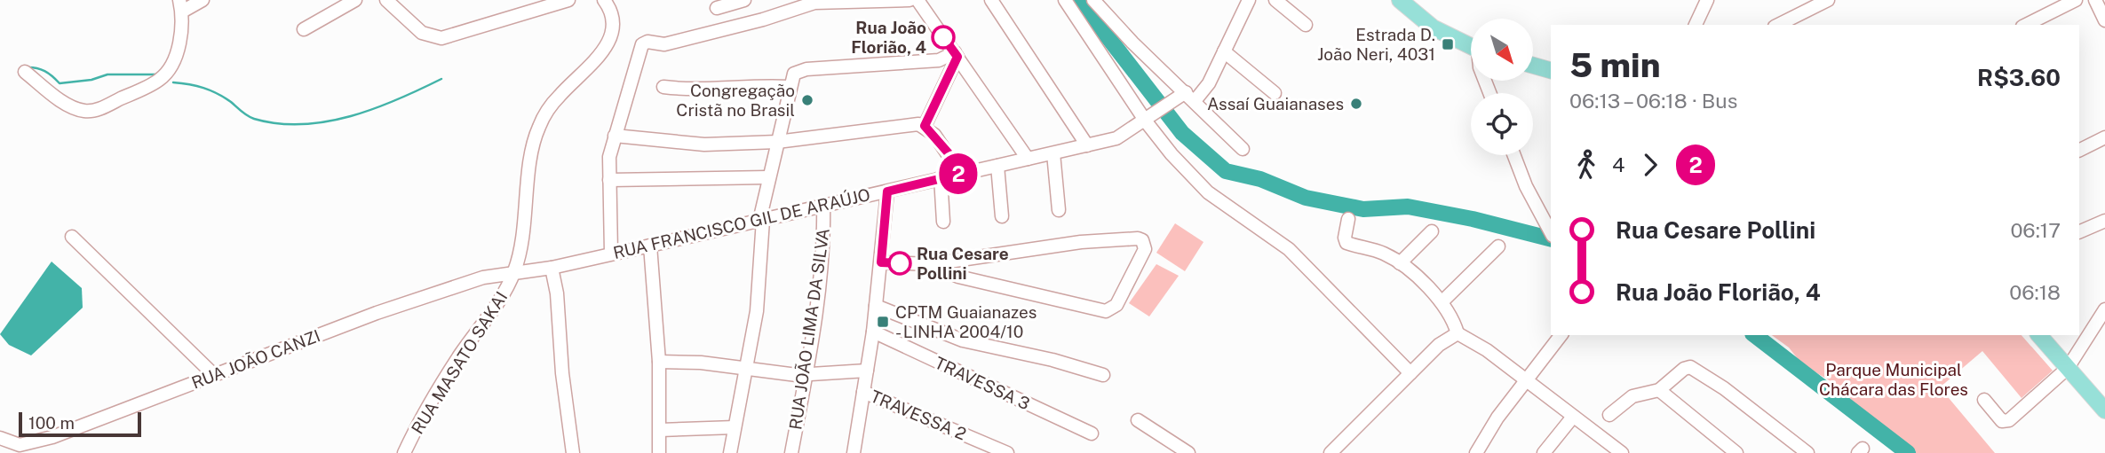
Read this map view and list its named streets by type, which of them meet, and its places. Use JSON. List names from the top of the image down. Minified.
{"streets":{"street":["RUA FRANCISCO GIL DE ARAÚJO","RUA JOÃO LIMA DA SILVA","RUA JOÃO CANZI","RUA MASATO SAKAI","TRAVESSA 3","TRAVESSA 2"]},"crossings":[["RUA FRANCISCO GIL DE ARAÚJO","RUA JOÃO LIMA DA SILVA"],["RUA FRANCISCO GIL DE ARAÚJO","RUA JOÃO CANZI"],["RUA FRANCISCO GIL DE ARAÚJO","RUA MASATO SAKAI"],["RUA JOÃO CANZI","RUA MASATO SAKAI"]],"parks":["Parque Municipal Chácara das Flores"],"places":{"other":["Rua João Florião, 4","Congregação Cristã no Brasil","Assaí Guaianases","Rua Cesare Pollini"],"transit":["Estrada D. João Neri, 4031","CPTM Guaianazes - LINHA 2004/10"]},"lines":["bus line 2"],"scale_bar":"100 m","north":"bottom right","page":{"on_map":"2","heading":["5 min","06:13 – 06:18 · Bus","R$3.60"],"legs":["4","2"],"list":[{"name":"Rua Cesare Pollini","value":"06:17"},{"name":"Rua João Florião, 4","value":"06:18"}],"scale":"100 m"}}
